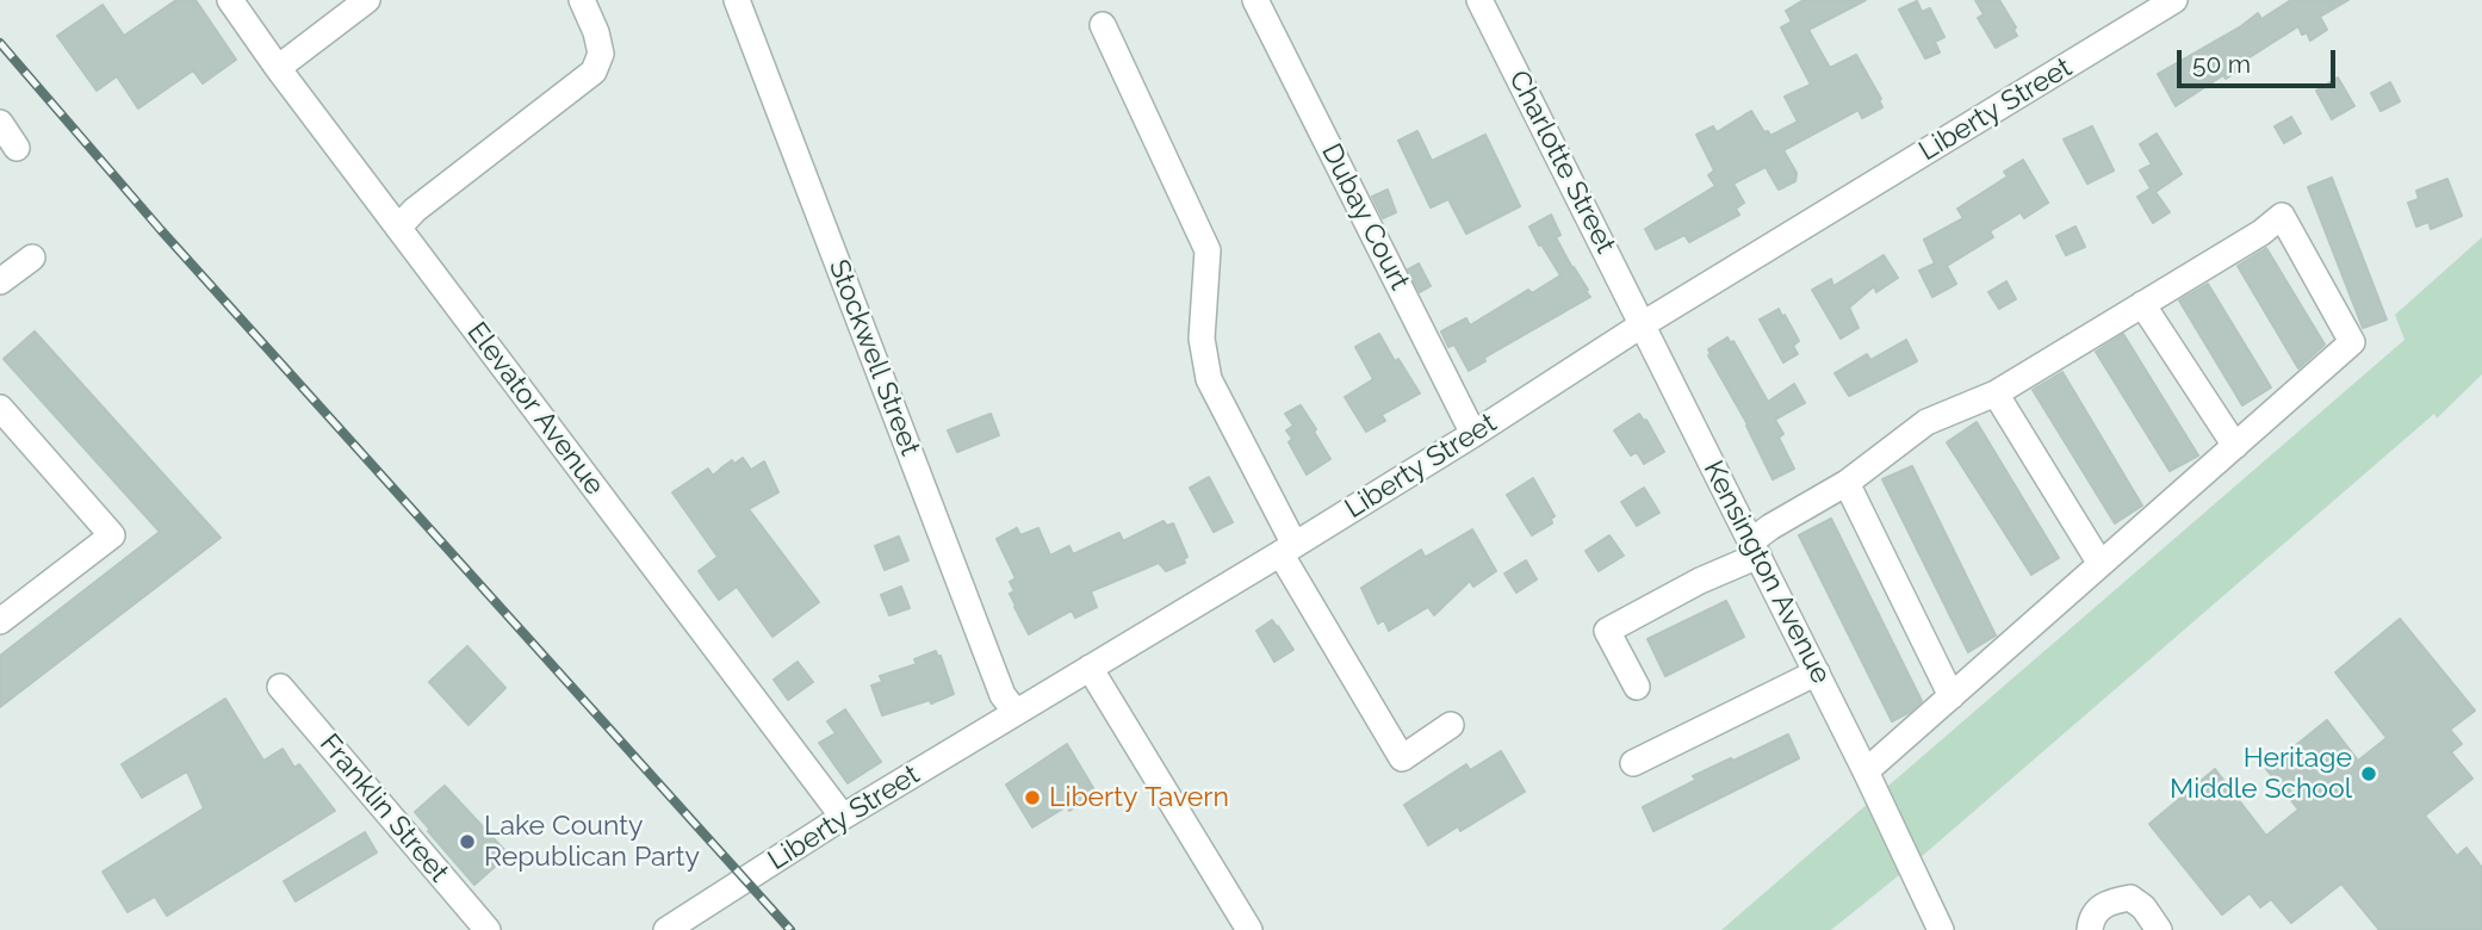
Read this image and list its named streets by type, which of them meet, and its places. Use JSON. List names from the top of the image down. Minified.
{"streets":{"street":["Liberty Street","Charlotte Street","Dubay Court","Stockwell Street","Elevator Avenue","Kensington Avenue","Franklin Street"]},"crossings":[["Liberty Street","Charlotte Street"],["Liberty Street","Dubay Court"],["Liberty Street","Stockwell Street"],["Liberty Street","Elevator Avenue"],["Liberty Street","Kensington Avenue"],["Charlotte Street","Kensington Avenue"]],"places":["Heritage Middle School","Liberty Tavern","Lake County Republican Party"],"scale_bar":"50 m"}
